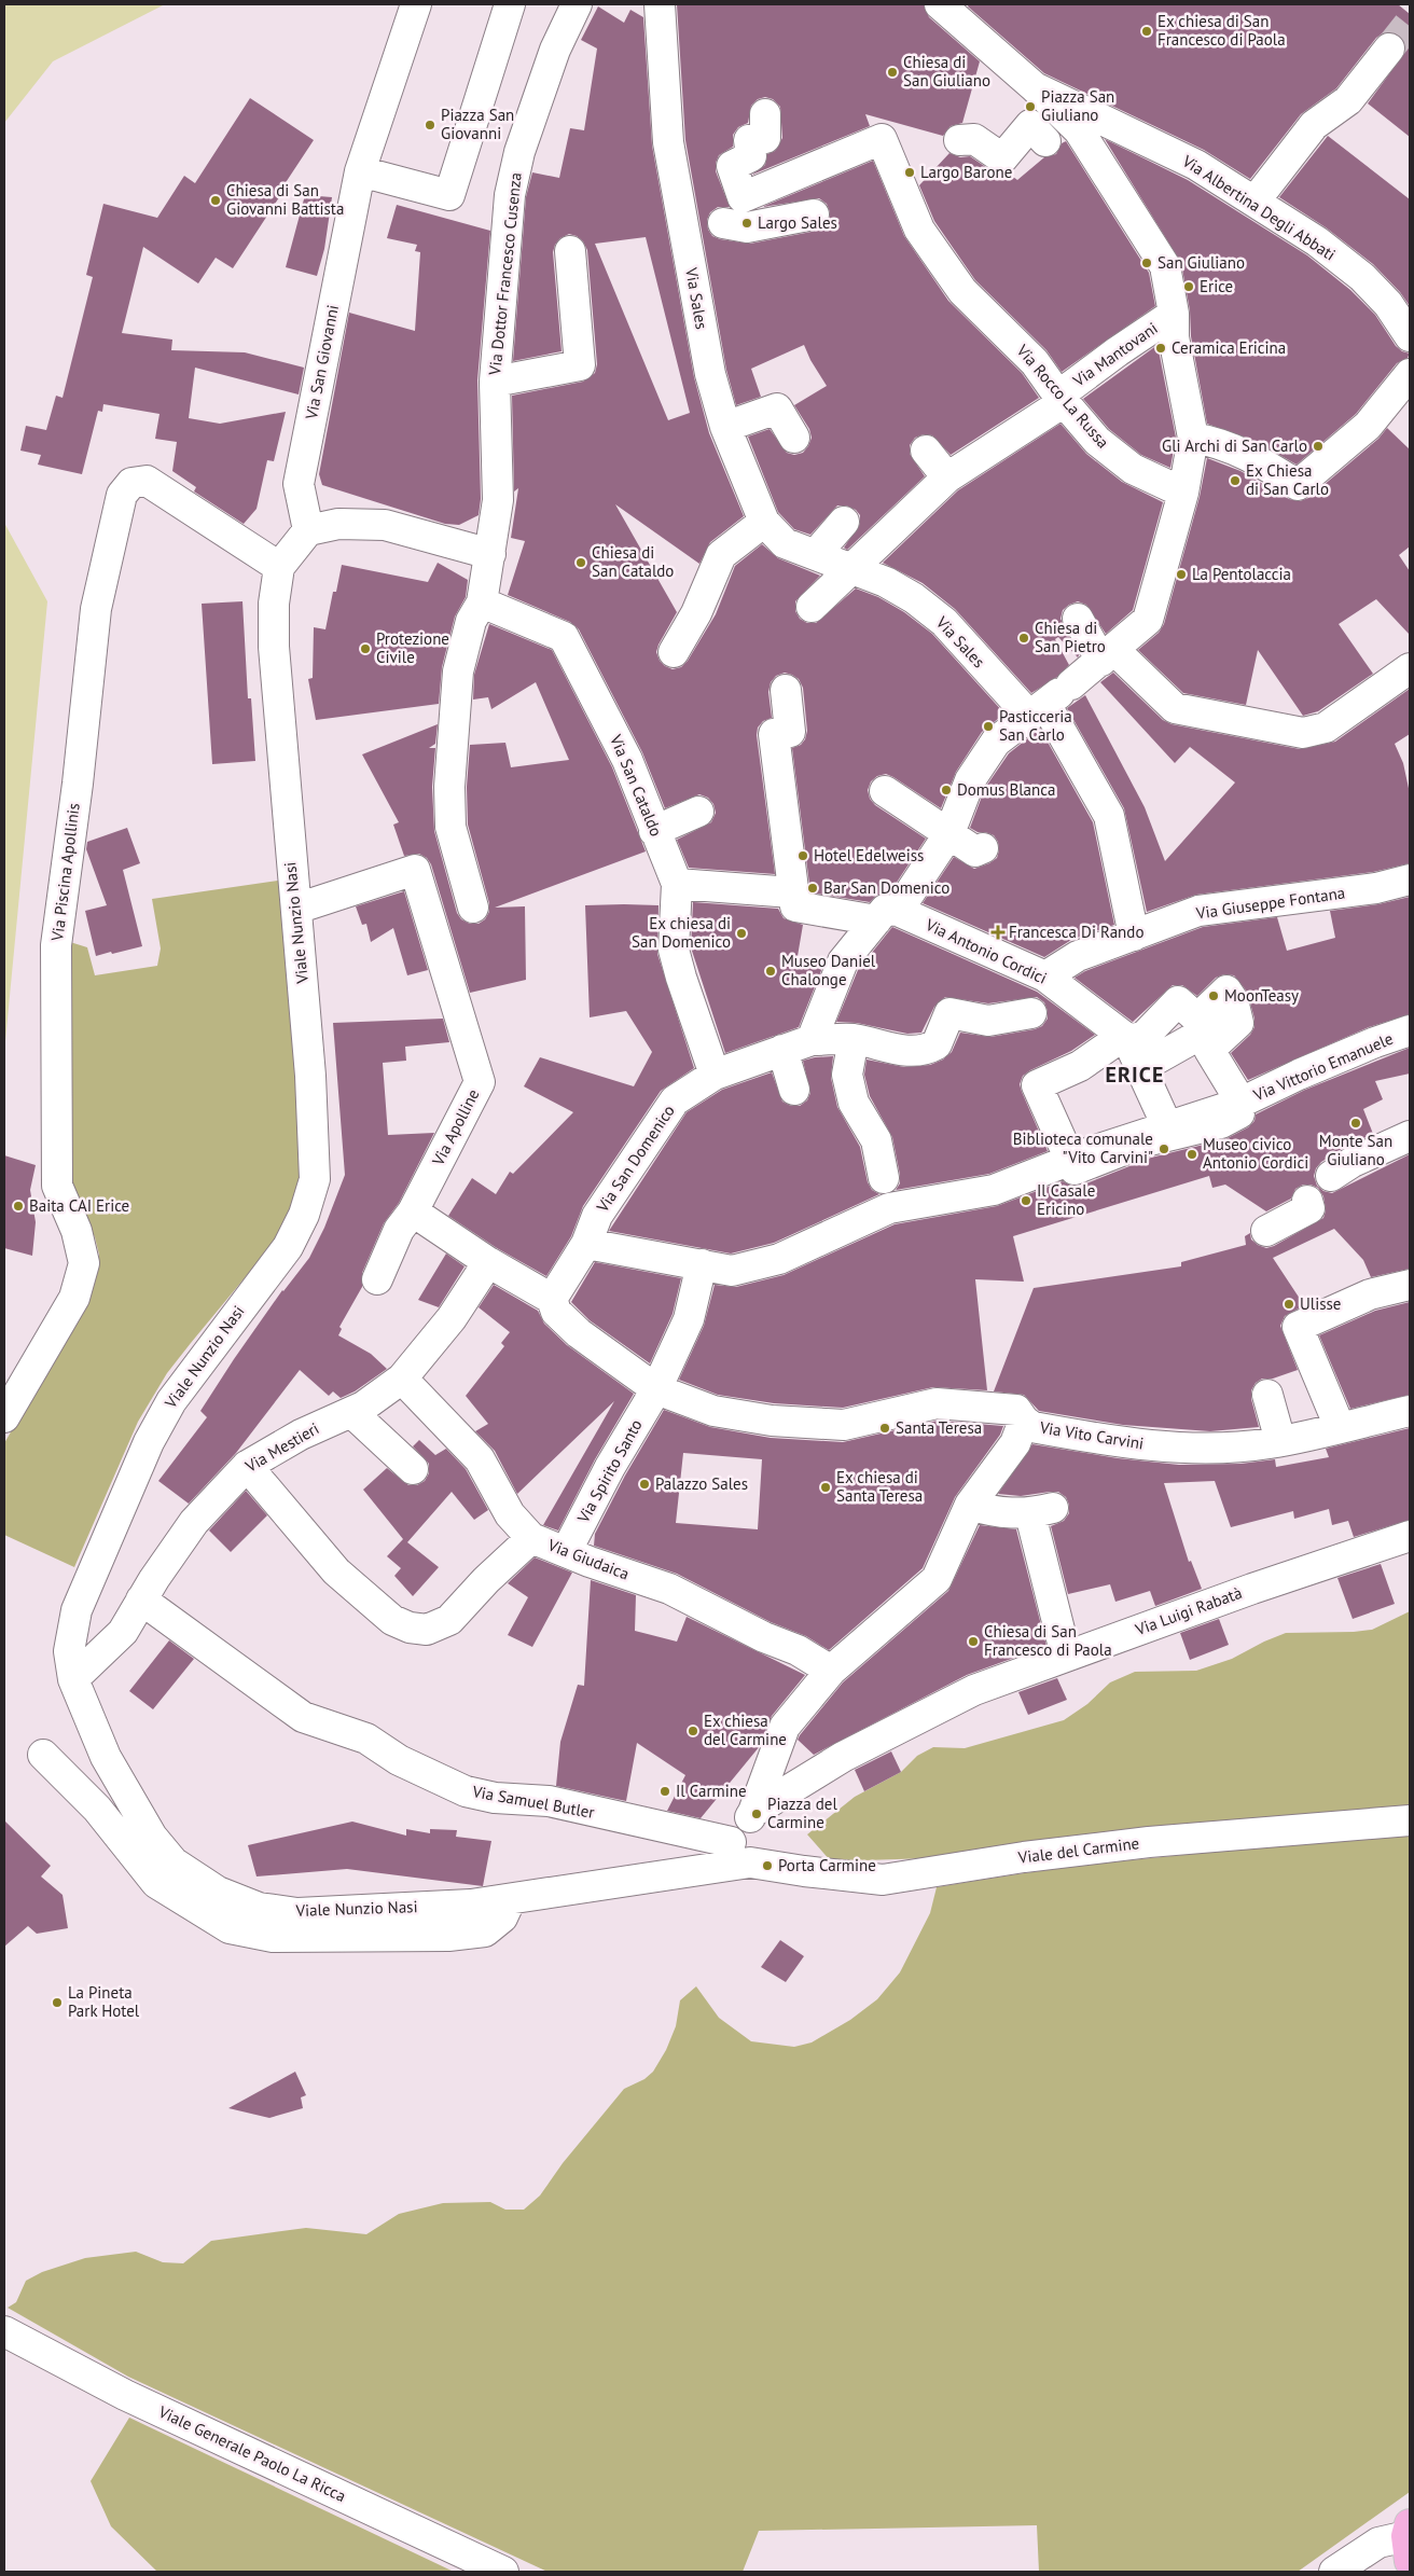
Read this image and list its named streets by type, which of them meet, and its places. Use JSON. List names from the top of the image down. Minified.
{"streets":{"street":["Via Albertina Degli Abbati","Via Dottor Francesco Cusenza","Via Sales","Via Mantovani","Via San Giovanni","Via Rocco La Russa","Via San Cataldo","Via Piscina Apollinis","Via Giuseppe Fontana","Viale Nunzio Nasi","Via Antonio Cordici","Via Vittorio Emanuele","Via Apolline","Via San Domenico","Via Vito Carvini","Via Mestieri","Via Spirito Santo","Via Giudaica","Via Luigi Rabatà","Via Samuel Butler","Viale del Carmine","Viale Generale Paolo La Ricca"]},"crossings":[["Via Sales","Via Mantovani"],["Via Sales","Via Giuseppe Fontana"],["Via Mantovani","Via Rocco La Russa"],["Via San Cataldo","Via San Domenico"],["Via Piscina Apollinis","Viale Nunzio Nasi"],["Via Giuseppe Fontana","Via Antonio Cordici"],["Viale Nunzio Nasi","Via Apolline"],["Viale Nunzio Nasi","Via Mestieri"],["Viale Nunzio Nasi","Via Samuel Butler"],["Viale Nunzio Nasi","Viale del Carmine"],["Via Vittorio Emanuele","Via San Domenico"],["Via Vittorio Emanuele","Via Spirito Santo"],["Via Vito Carvini","Via Spirito Santo"],["Via Mestieri","Via Giudaica"],["Via Mestieri","Via Samuel Butler"],["Via Spirito Santo","Via Giudaica"],["Via Samuel Butler","Viale del Carmine"]],"districts":["ERICE"],"places":{"other":["Ex chiesa di San Francesco di Paola","Chiesa di San Giuliano","Piazza San Giuliano","Piazza San Giovanni","Largo Barone","Chiesa di San Giovanni Battista","Largo Sales","San Giuliano","Erice","Ceramica Ericina","Gli Archi di San Carlo","Ex Chiesa di San Carlo","Chiesa di San Cataldo","La Pentolaccia","Chiesa di San Pietro","Protezione Civile","Pasticceria San Carlo","Domus Blanca","Hotel Edelweiss","Bar San Domenico","Ex chiesa di San Domenico","Museo Daniel Chalonge","MoonTeasy","Monte San Giuliano","Biblioteca comunale \"Vito Carvini\"","Museo civico Antonio Cordici","Il Casale Ericino","Baita CAI Erice","Ulisse","Santa Teresa","Palazzo Sales","Ex chiesa di Santa Teresa","Chiesa di San Francesco di Paola","Ex chiesa del Carmine","Il Carmine","Piazza del Carmine","Porta Carmine","La Pineta Park Hotel"],"health":["Francesca Di Rando"]}}
